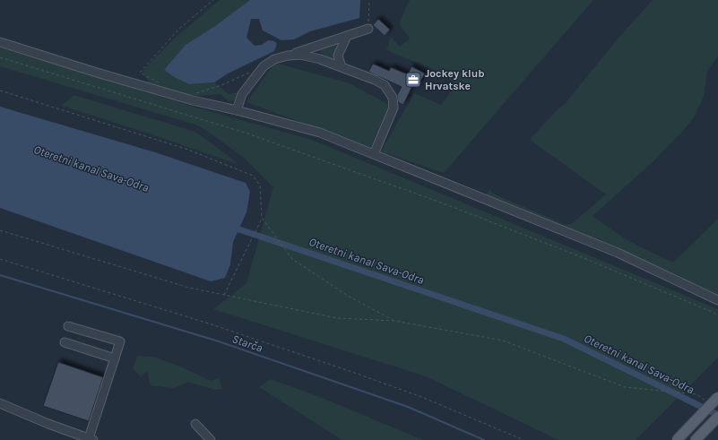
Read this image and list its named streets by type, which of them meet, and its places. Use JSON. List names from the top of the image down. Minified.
{"water":["Oteretni kanal Sava-Odra","Starča"],"places":{"office":["Jockey klub Hrvatske"]}}
